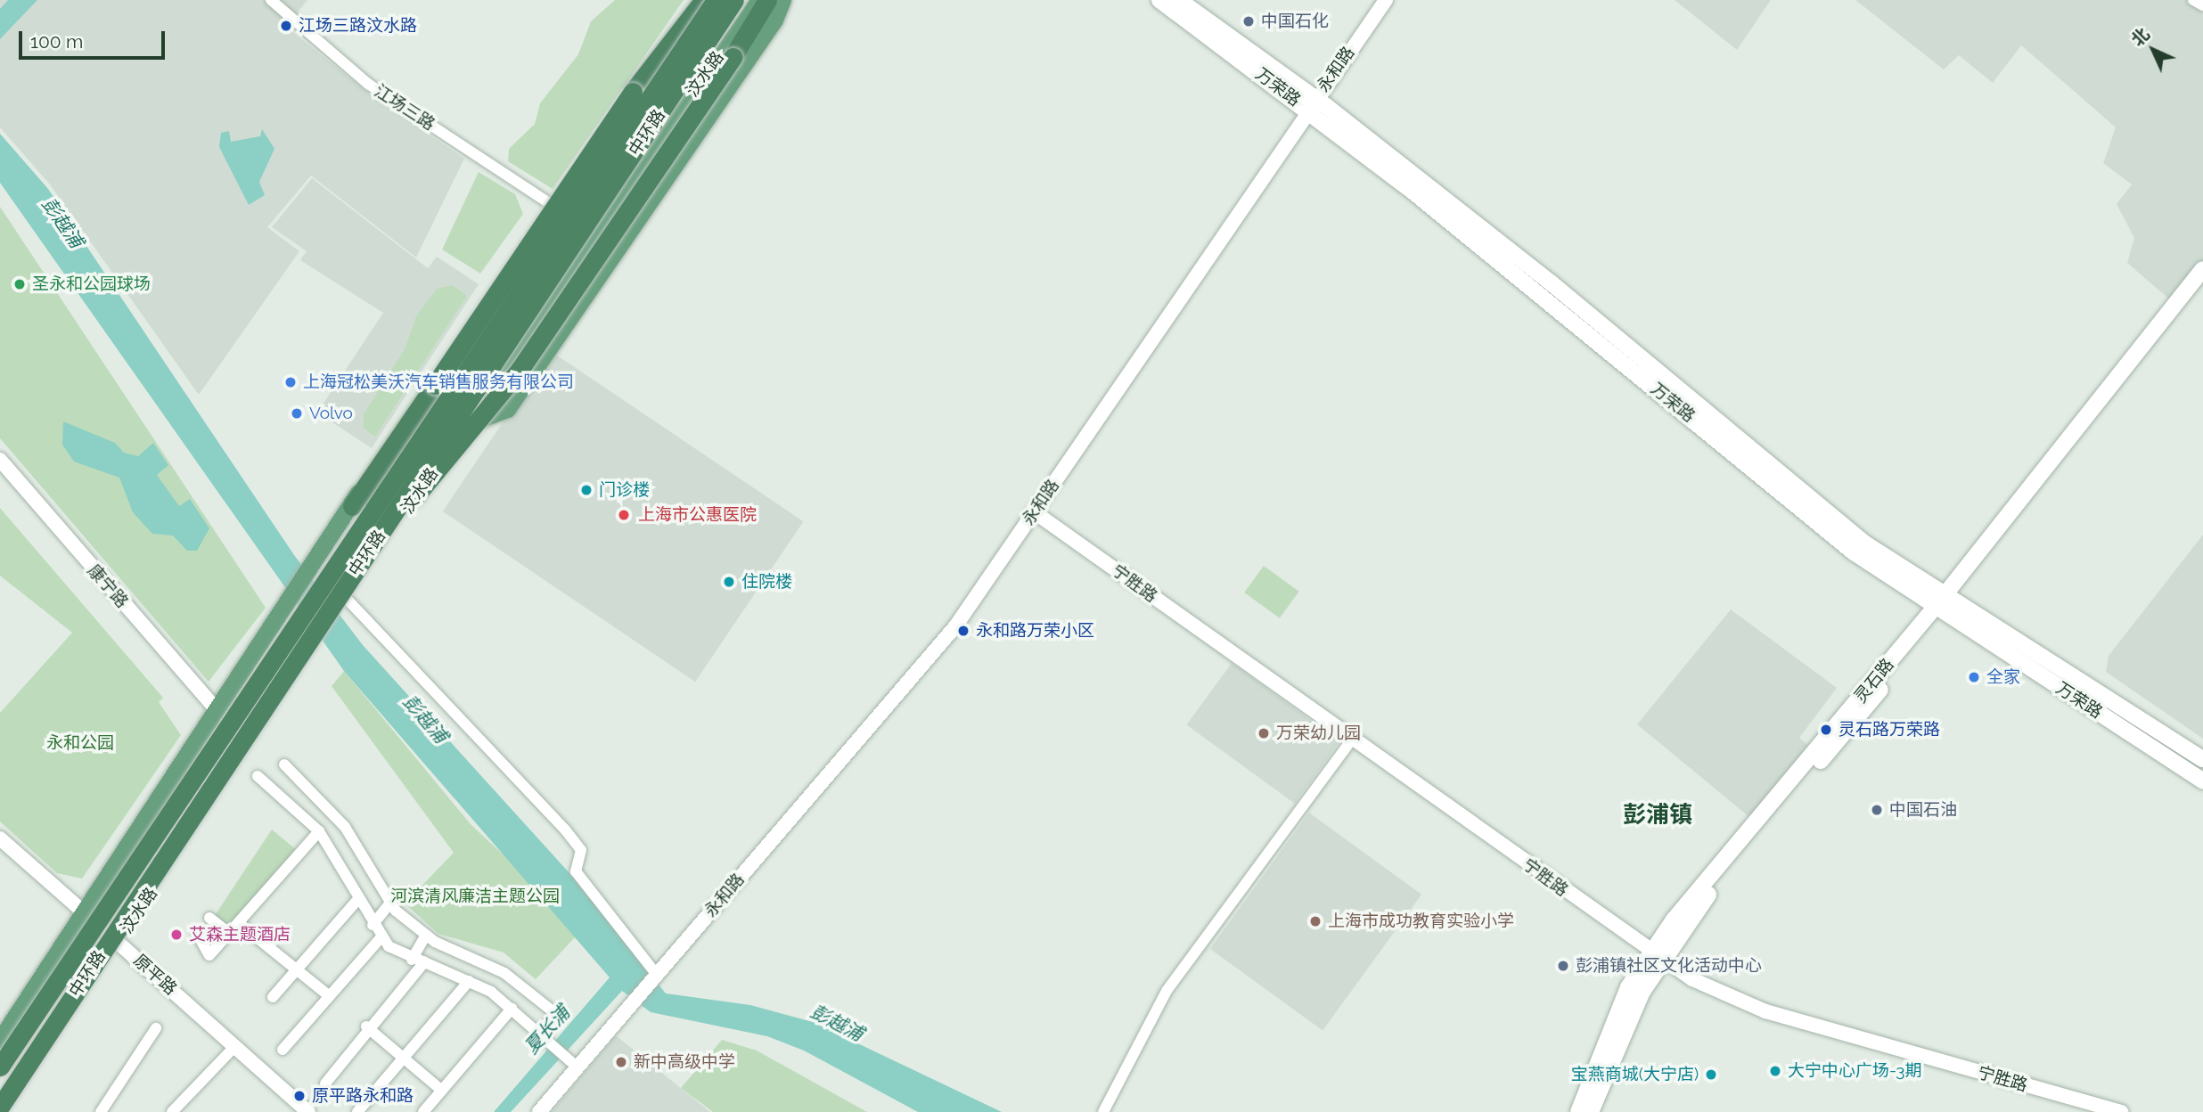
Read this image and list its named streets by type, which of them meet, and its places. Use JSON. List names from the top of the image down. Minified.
{"streets":{"highway":["中环路"],"main road":["汶水路","万荣路","灵石路"],"street":["永和路","江场三路","宁胜路","康宁路","原平路"]},"crossings":[["永和路","万荣路"],["永和路","宁胜路"],["汶水路","中环路"],["汶水路","原平路"],["万荣路","灵石路"],["宁胜路","灵石路"]],"districts":["彭浦镇"],"water":["彭越浦","夏长浦"],"parks":["永和公园","河滨清风廉洁主题公园"],"places":["中国石化","江场三路汶水路","圣永和公园球场","上海冠松美沃汽车销售服务有限公司","Volvo","门诊楼","上海市公惠医院","住院楼","永和路万荣小区","全家","灵石路万荣路","万荣幼儿园","中国石油","上海市成功教育实验小学","艾森主题酒店","彭浦镇社区文化活动中心","新中高级中学","大宁中心广场-3期","宝燕商城(大宁店)","原平路永和路"],"scale_bar":"100 m","north":"top left"}
